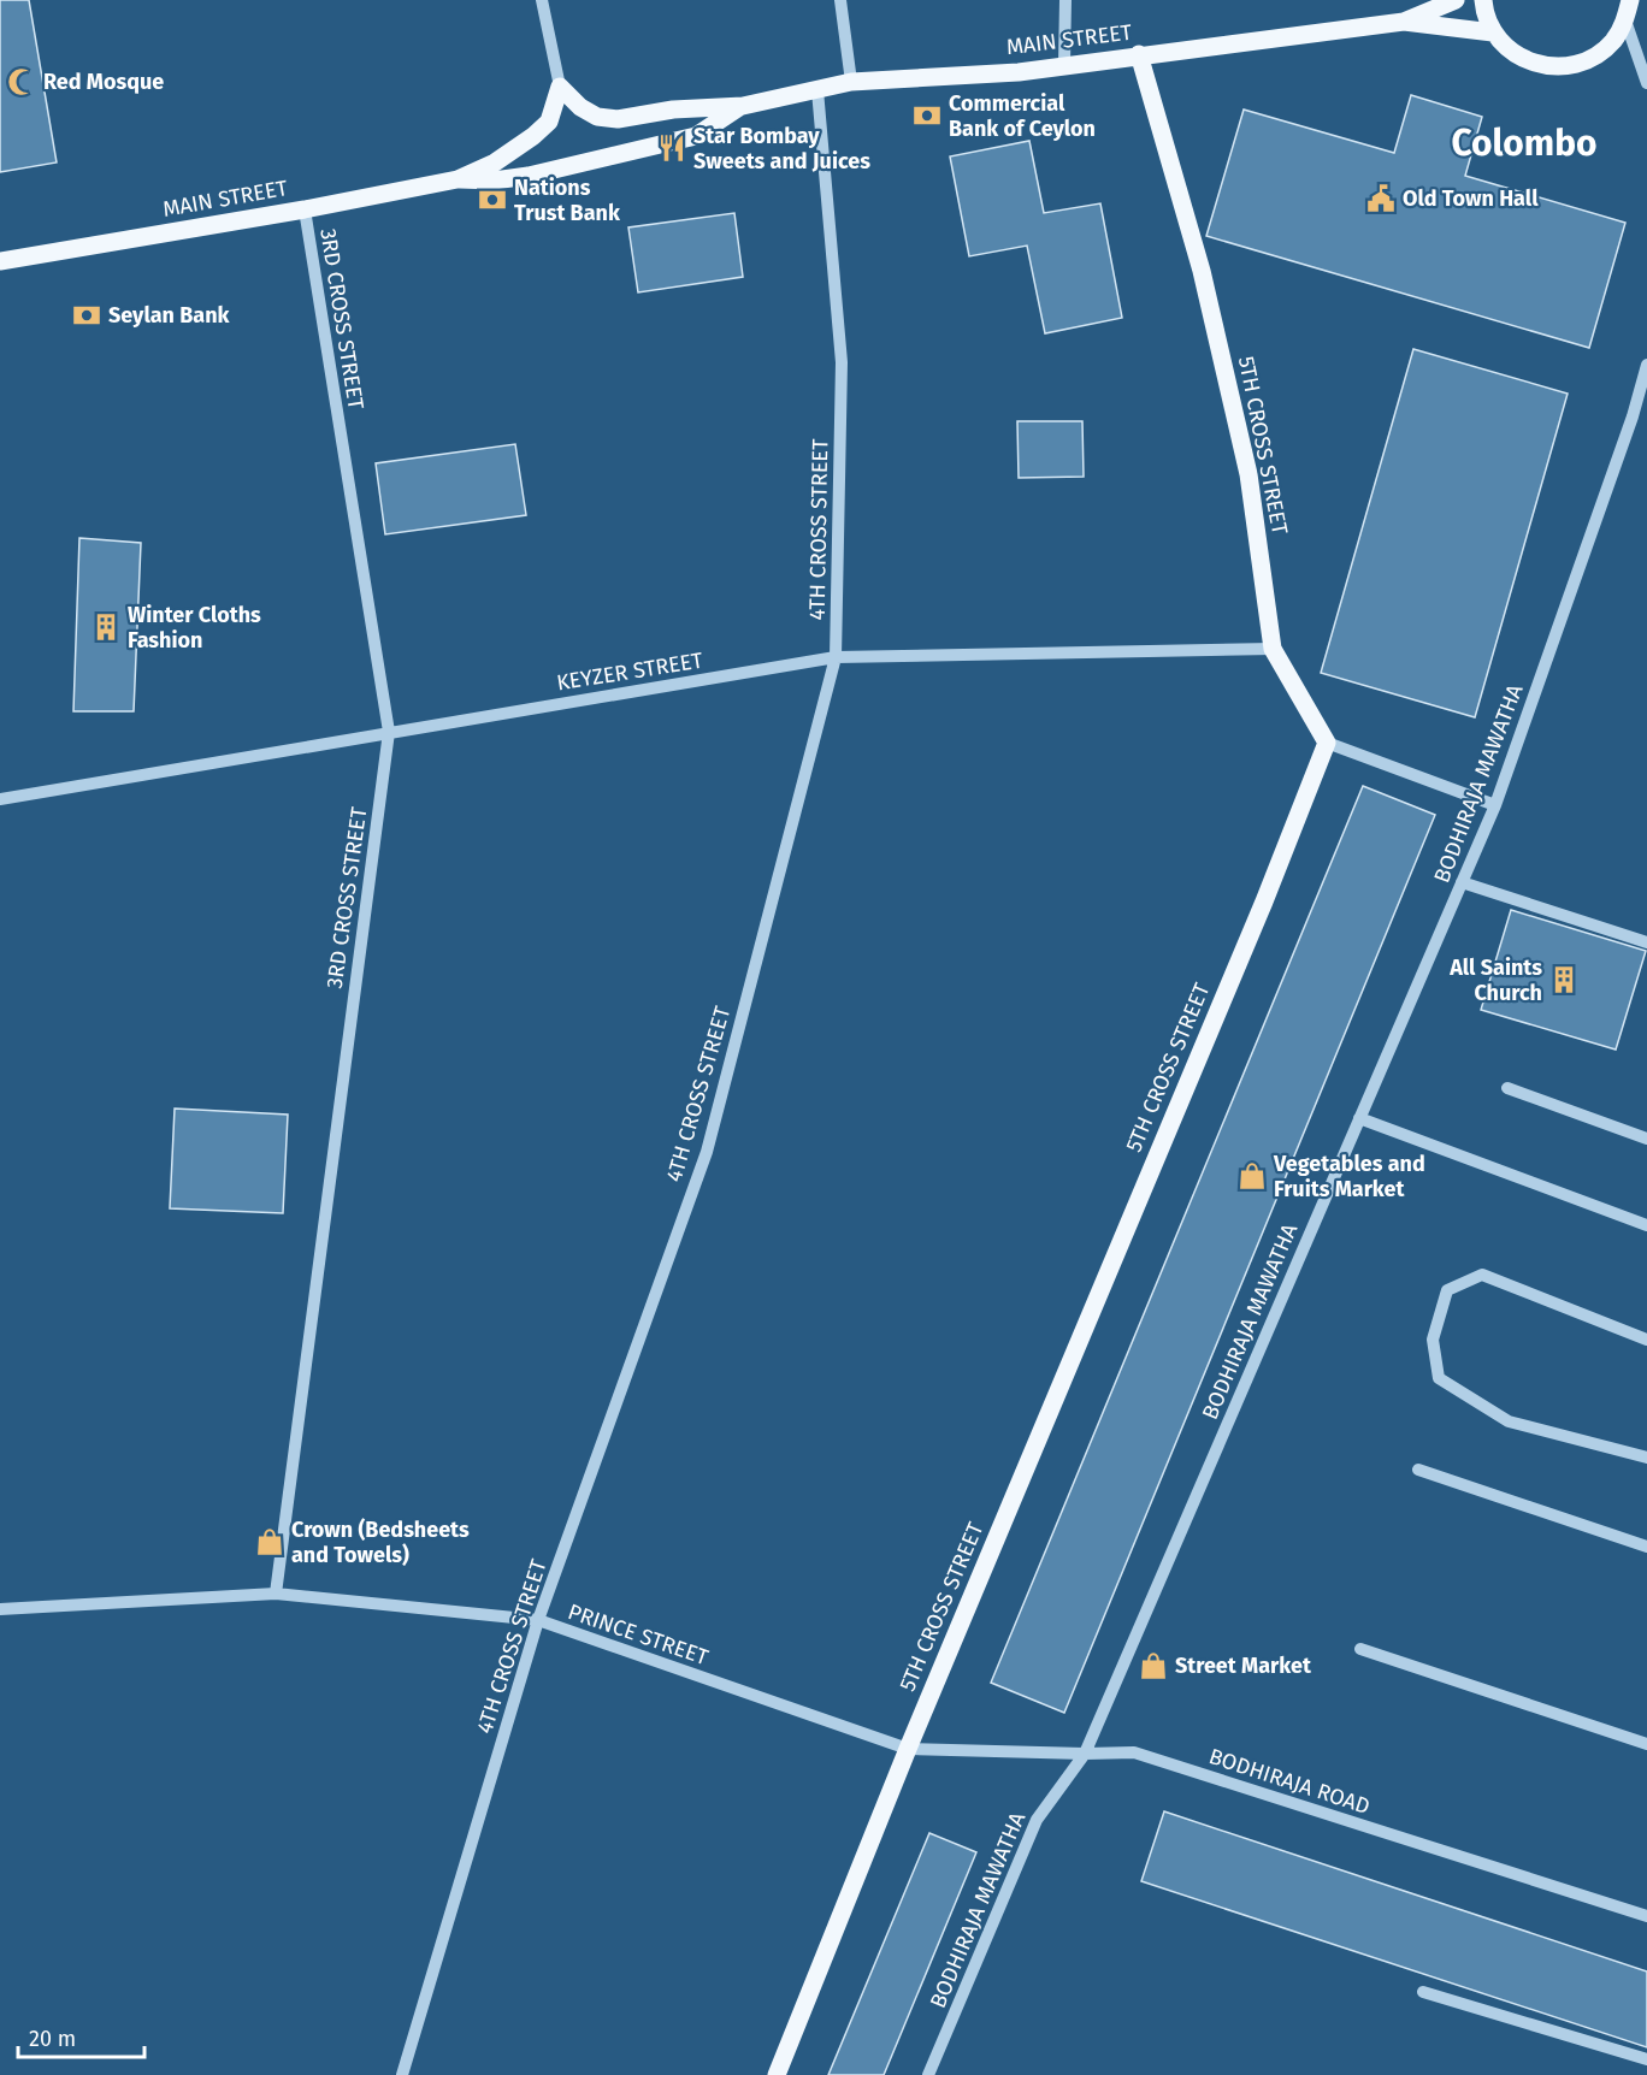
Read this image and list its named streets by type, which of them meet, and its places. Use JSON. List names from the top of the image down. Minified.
{"streets":{"main road":["MAIN STREET","5TH CROSS STREET"],"street":["3RD CROSS STREET","4TH CROSS STREET","KEYZER STREET","BODHIRAJA MAWATHA","PRINCE STREET","BODHIRAJA ROAD"]},"crossings":[["MAIN STREET","3RD CROSS STREET"],["MAIN STREET","5TH CROSS STREET"],["MAIN STREET","4TH CROSS STREET"],["3RD CROSS STREET","KEYZER STREET"],["3RD CROSS STREET","PRINCE STREET"],["5TH CROSS STREET","KEYZER STREET"],["5TH CROSS STREET","PRINCE STREET"],["5TH CROSS STREET","BODHIRAJA ROAD"],["4TH CROSS STREET","KEYZER STREET"],["4TH CROSS STREET","PRINCE STREET"],["BODHIRAJA MAWATHA","BODHIRAJA ROAD"],["PRINCE STREET","BODHIRAJA ROAD"]],"districts":["Colombo"],"places":{"mosque":["Red Mosque"],"bank":["Commercial Bank of Ceylon","Nations Trust Bank","Seylan Bank"],"restaurant":["Star Bombay Sweets and Juices"],"public building":["Old Town Hall"],"building":["Winter Cloths Fashion","All Saints Church"],"shop":["Vegetables and Fruits Market","Crown (Bedsheets and Towels)","Street Market"]},"scale_bar":"20 m"}
